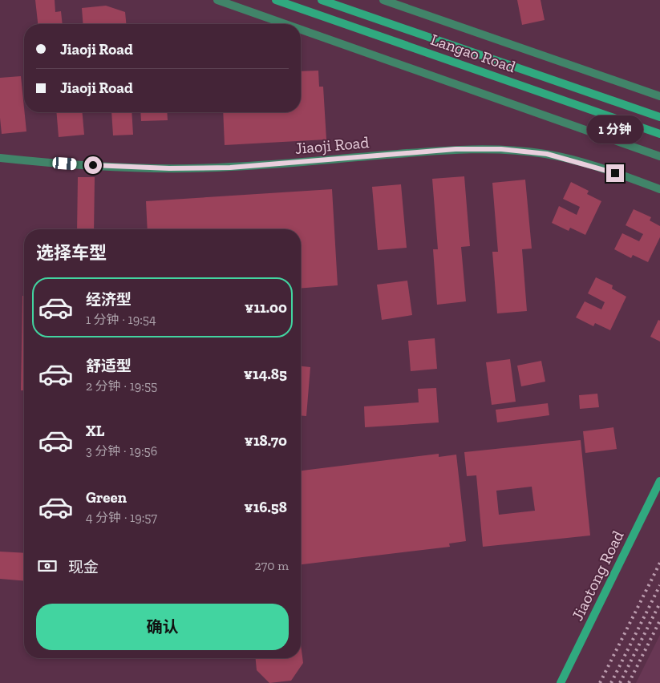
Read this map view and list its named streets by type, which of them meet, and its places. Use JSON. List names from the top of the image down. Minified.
{"streets":{"main road":["Langao Road","Jiaotong Road"],"street":["Jiaoji Road"]},"page":{"banner":["Jiaoji Road","Jiaoji Road"],"bubble":"1 分钟","heading":"选择车型","list":[{"name":"经济型","note":"1 分钟 · 19:54","value":"¥11.00"},{"name":"舒适型","note":"2 分钟 · 19:55","value":"¥14.85"},{"name":"XL","note":"3 分钟 · 19:56","value":"¥18.70"},{"name":"Green","note":"4 分钟 · 19:57","value":"¥16.58"}],"pay":["现金","270 m"],"buttons":"确认"}}
